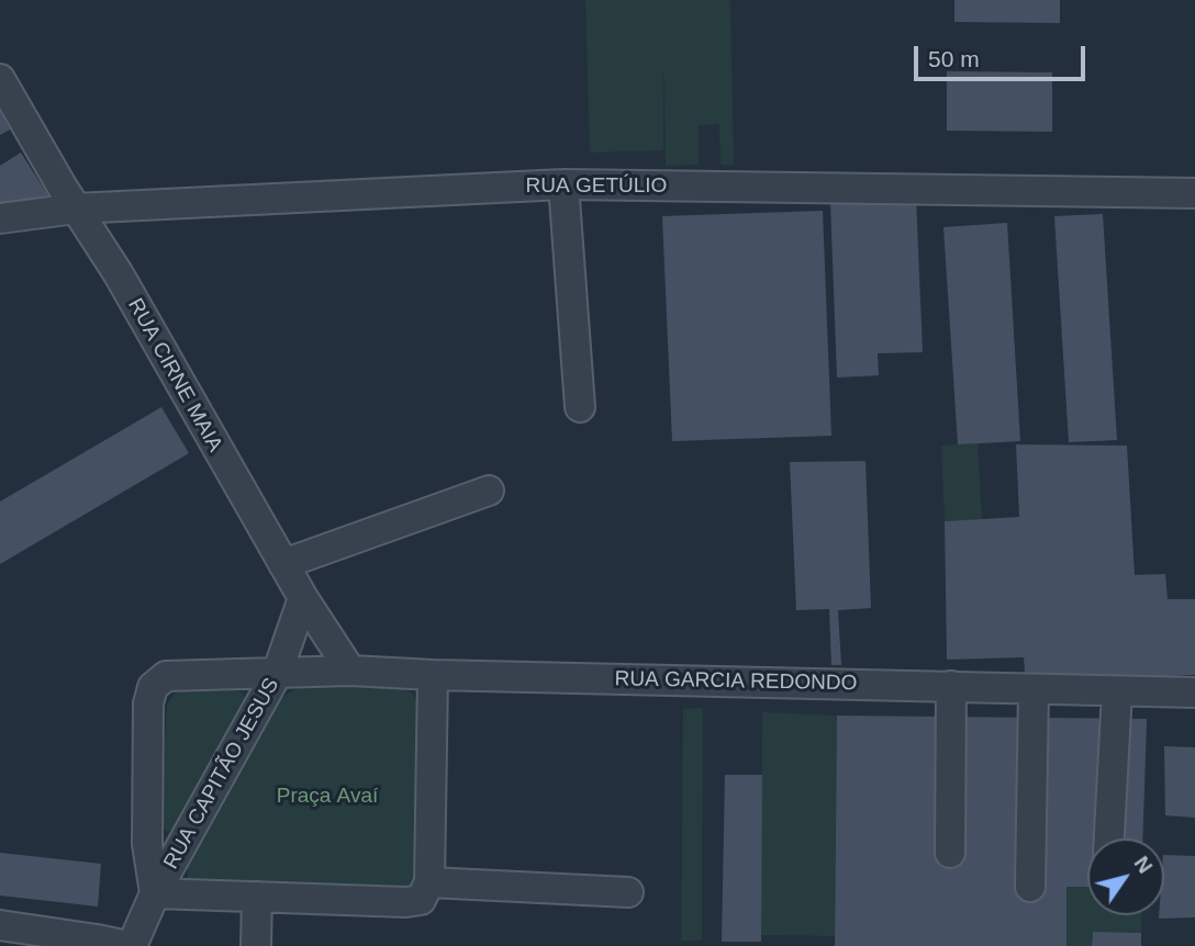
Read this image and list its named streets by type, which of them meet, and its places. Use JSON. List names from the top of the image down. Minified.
{"streets":{"street":["RUA GETÚLIO","RUA CIRNE MAIA","RUA GARCIA REDONDO","RUA CAPITÃO JESUS"]},"crossings":[["RUA GETÚLIO","RUA CIRNE MAIA"],["RUA CIRNE MAIA","RUA GARCIA REDONDO"],["RUA CIRNE MAIA","RUA CAPITÃO JESUS"],["RUA GARCIA REDONDO","RUA CAPITÃO JESUS"]],"parks":["Praça Avaí"],"scale_bar":"50 m","north":"top right"}
